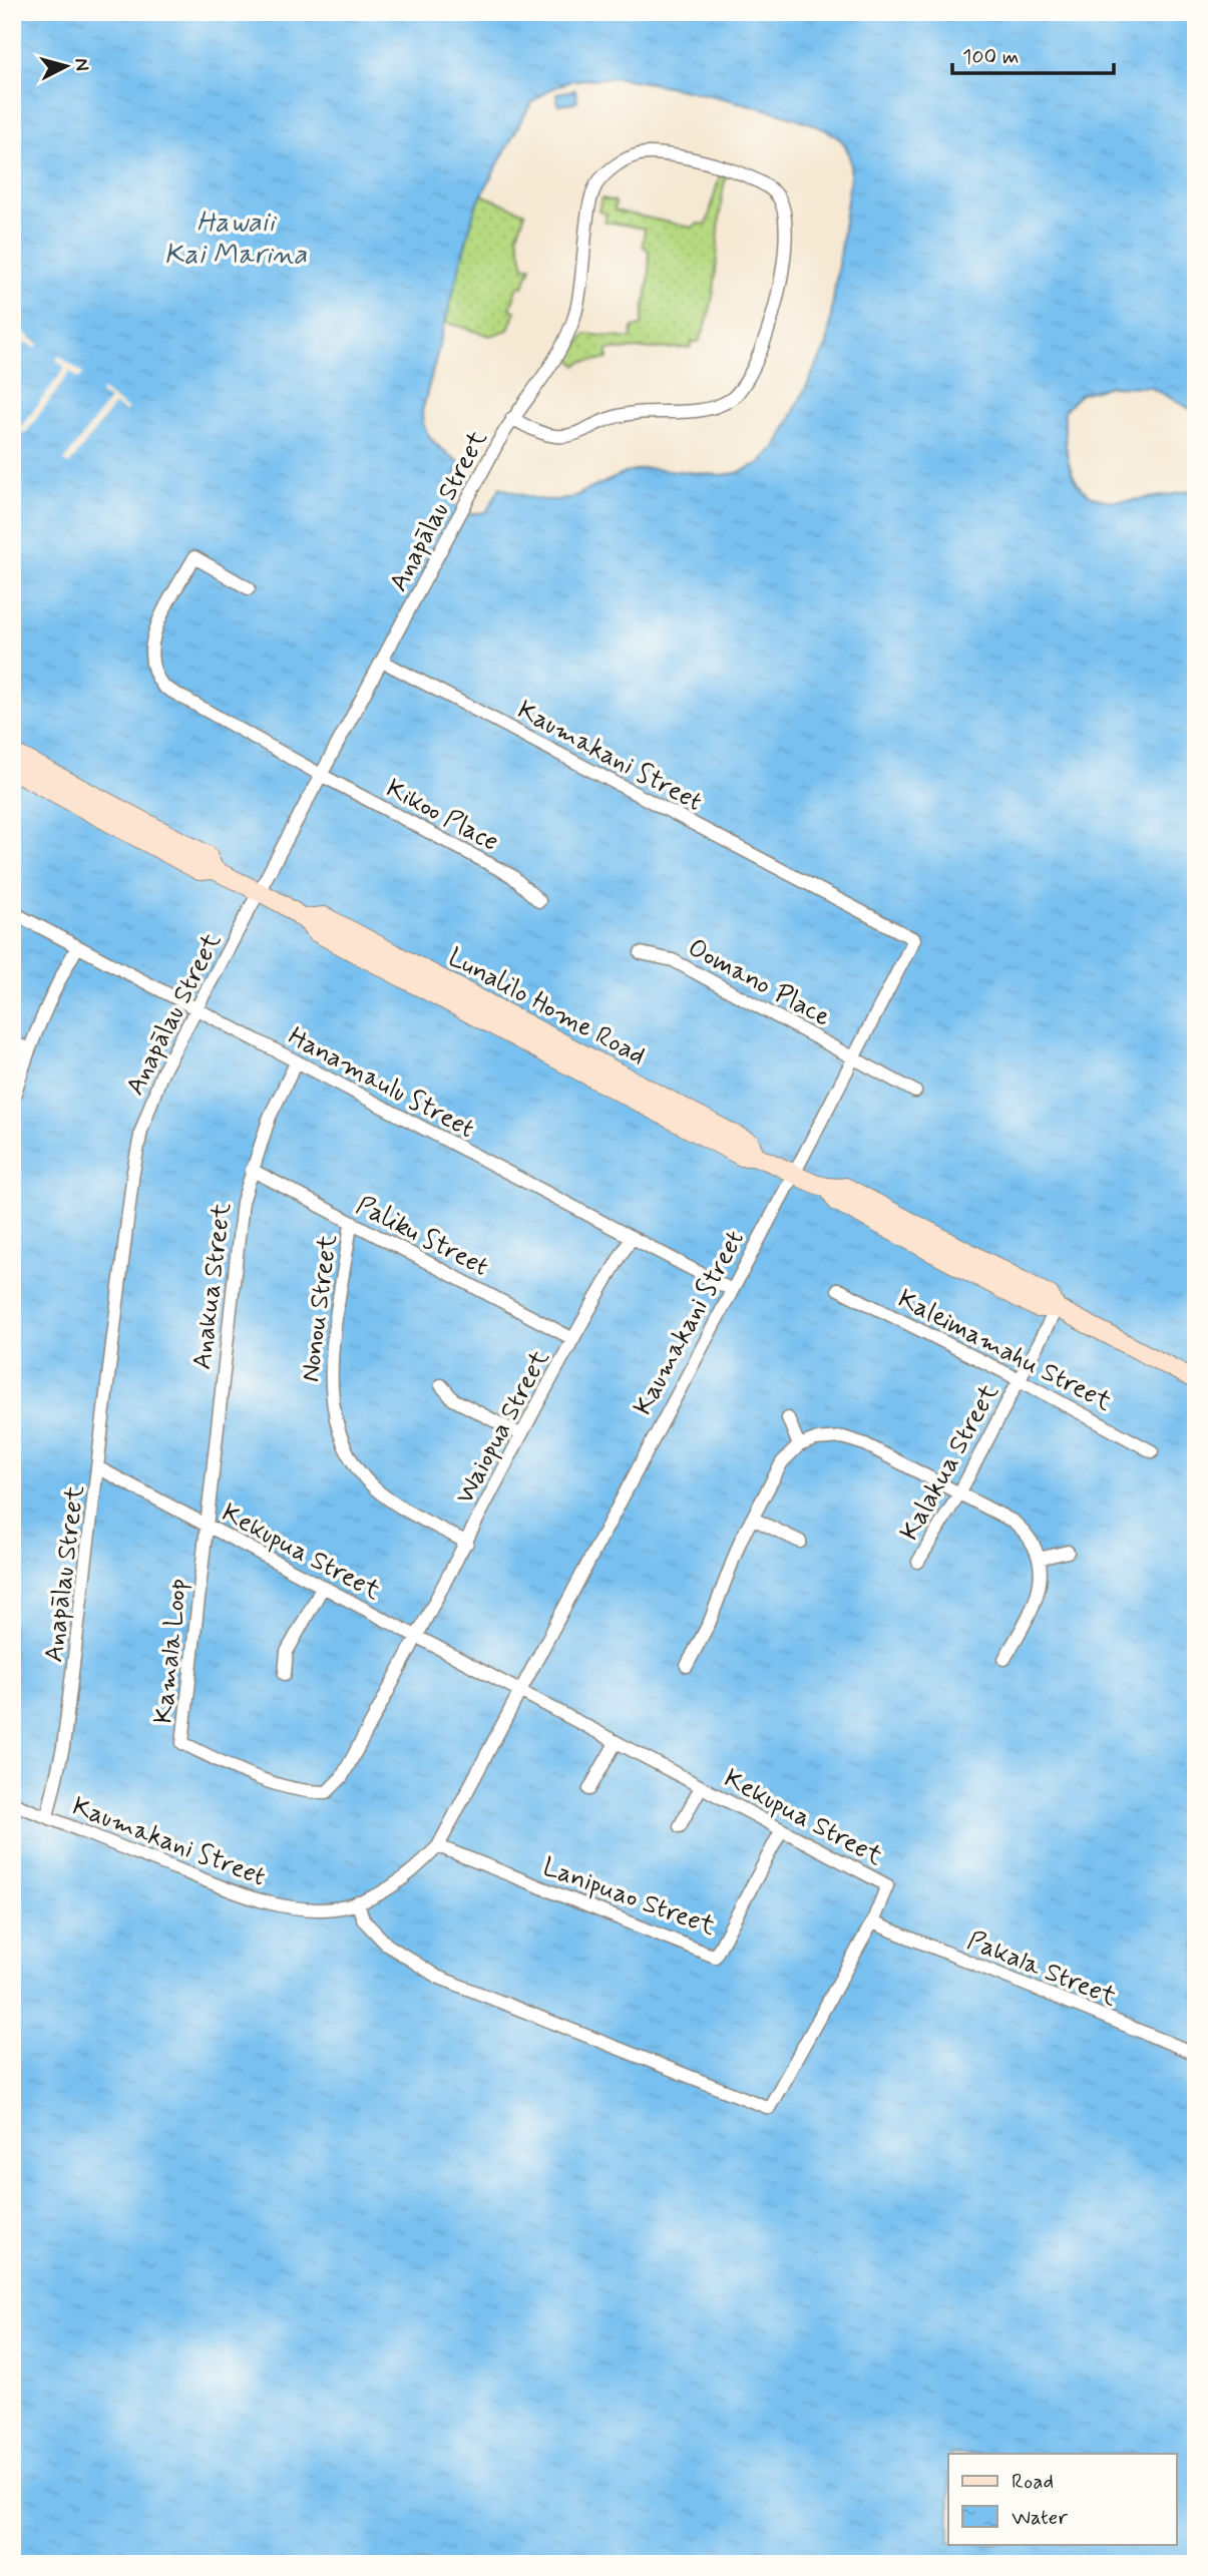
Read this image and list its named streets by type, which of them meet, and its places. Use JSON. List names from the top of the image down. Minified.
{"streets":{"main road":["Lunalilo Home Road"],"street":["Anapālau Street","Kaumakani Street","Kikoo Place","Oomano Place","Hanamaulu Street","Paliku Street","Anakua Street","Nonou Street","Kaleimamahu Street","Waiopua Street","Kalakua Street","Kekupua Street","Kamala Loop","Lanipuao Street","Pakala Street"]},"crossings":[["Anapālau Street","Kaumakani Street"],["Anapālau Street","Kikoo Place"],["Anapālau Street","Lunalilo Home Road"],["Anapālau Street","Hanamaulu Street"],["Anapālau Street","Kekupua Street"],["Kaumakani Street","Oomano Place"],["Kaumakani Street","Lunalilo Home Road"],["Kaumakani Street","Hanamaulu Street"],["Kaumakani Street","Kekupua Street"],["Kaumakani Street","Lanipuao Street"],["Lunalilo Home Road","Kalakua Street"],["Hanamaulu Street","Anakua Street"],["Hanamaulu Street","Waiopua Street"],["Paliku Street","Anakua Street"],["Paliku Street","Nonou Street"],["Paliku Street","Waiopua Street"],["Anakua Street","Kekupua Street"],["Anakua Street","Kamala Loop"],["Nonou Street","Waiopua Street"],["Kaleimamahu Street","Kalakua Street"],["Waiopua Street","Kekupua Street"],["Waiopua Street","Kamala Loop"],["Kekupua Street","Kamala Loop"],["Kekupua Street","Lanipuao Street"],["Kekupua Street","Pakala Street"]],"water":["Hawaii Kai Marina"],"legend":["Road","Water"],"scale_bar":"100 m","north":"right"}
